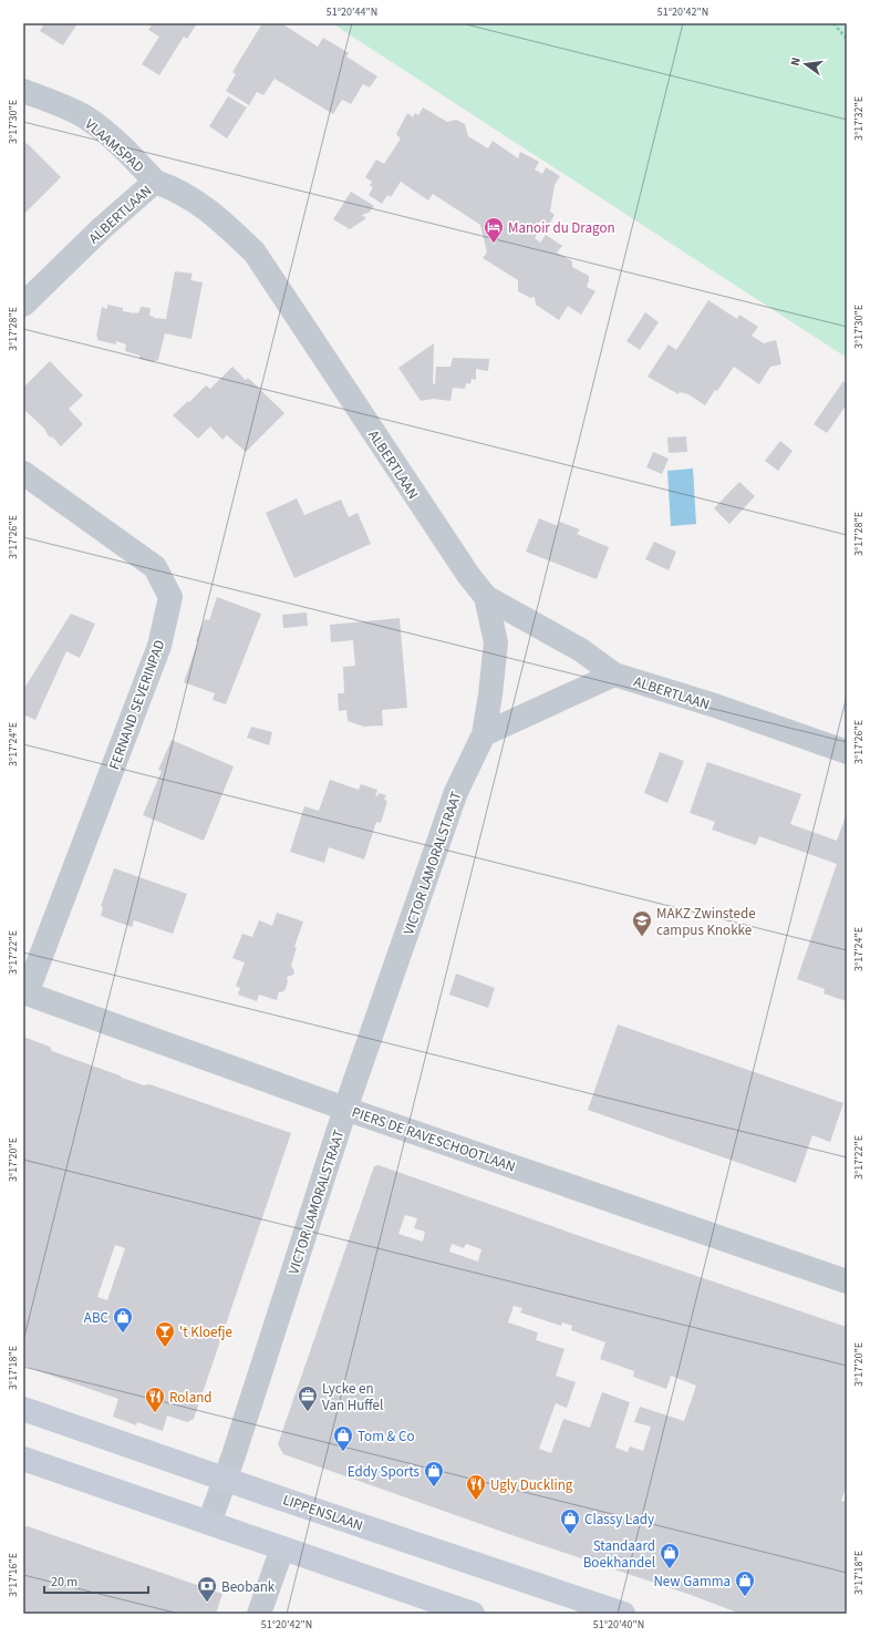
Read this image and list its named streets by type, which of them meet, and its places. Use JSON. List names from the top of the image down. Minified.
{"streets":{"main road":["LIPPENSLAAN"],"street":["VLAAMSPAD","ALBERTLAAN","FERNAND SEVERINPAD","VICTOR LAMORALSTRAAT","PIERS DE RAVESCHOOTLAAN"]},"crossings":[["VLAAMSPAD","ALBERTLAAN"],["ALBERTLAAN","VICTOR LAMORALSTRAAT"],["FERNAND SEVERINPAD","PIERS DE RAVESCHOOTLAAN"],["VICTOR LAMORALSTRAAT","PIERS DE RAVESCHOOTLAAN"],["VICTOR LAMORALSTRAAT","LIPPENSLAAN"]],"places":{"hotel":["Manoir du Dragon"],"school or university":["MAKZ Zwinstede campus Knokke"],"shop":["ABC","Tom & Co","Eddy Sports","Classy Lady","Standaard Boekhandel","New Gamma"],"bar":["'t Kloefje"],"office":["Lycke en Van Huffel"],"restaurant":["Roland","Ugly Duckling"],"bank":["Beobank"]},"scale_bar":"20 m","north":"left","coordinates":["51°20'44\"N","51°20'42\"N","3°17'32\"E","3°17'30\"E","3°17'28\"E","3°17'26\"E","3°17'24\"E","3°17'22\"E","3°17'20\"E","3°17'18\"E","3°17'16\"E","51°20'40\"N"]}
